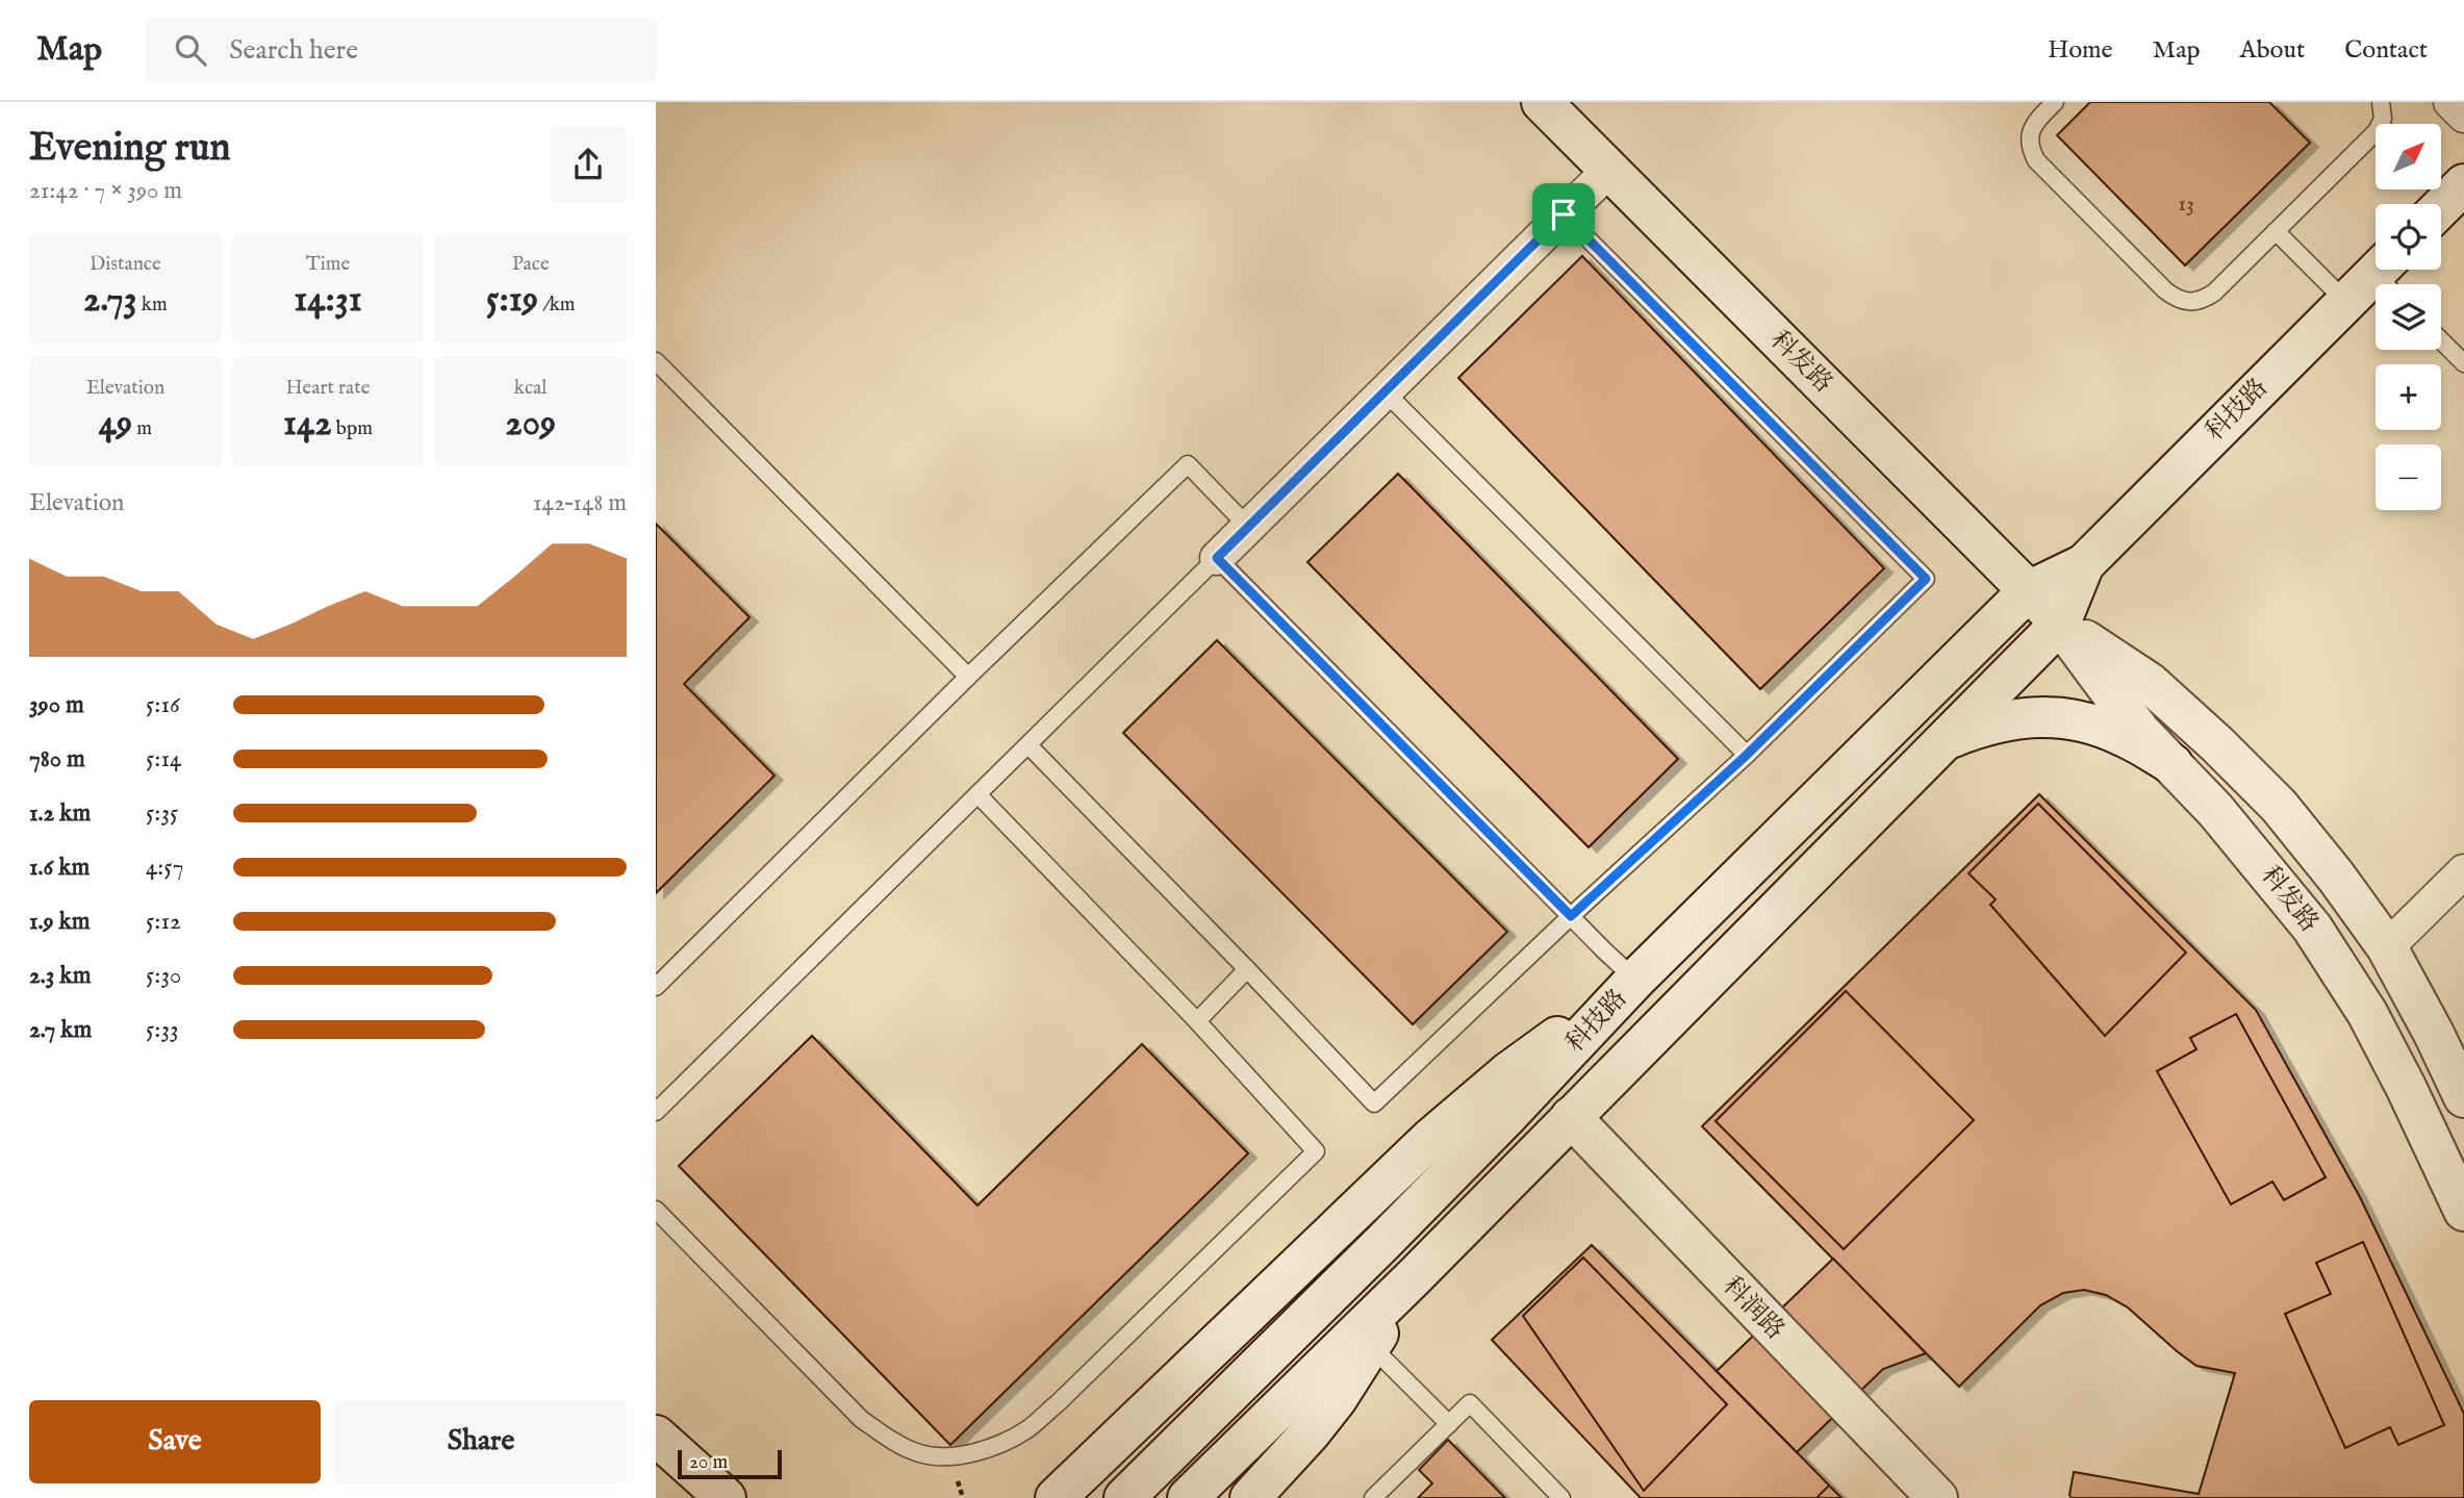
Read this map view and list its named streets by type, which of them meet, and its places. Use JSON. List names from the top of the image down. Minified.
{"streets":{"main road":["科发路","科技路","科润路"]},"crossings":[["科发路","科技路"],["科技路","科润路"]],"house_numbers":["13"],"scale_bar":"20 m","north":"top right","page":{"header":"Map","search":"Search here","nav":["Home","Map","About","Contact"],"heading":["Evening run","21:42 · 7 × 390 m"],"map_buttons":["+","−"],"stats":[["Distance","2.73 km"],["Time","14:31"],["Pace","5:19 /km"],["Elevation","49 m"],["Heart rate","142 bpm"],["kcal","209"]],"chart":["Elevation","142–148 m"],"list":[{"name":"390 m","note":"5:16"},{"name":"780 m","note":"5:14"},{"name":"1.2 km","note":"5:35"},{"name":"1.6 km","note":"4:57"},{"name":"1.9 km","note":"5:12"},{"name":"2.3 km","note":"5:30"},{"name":"2.7 km","note":"5:33"}],"buttons":["Save","Share"],"scale":"20 m"}}
